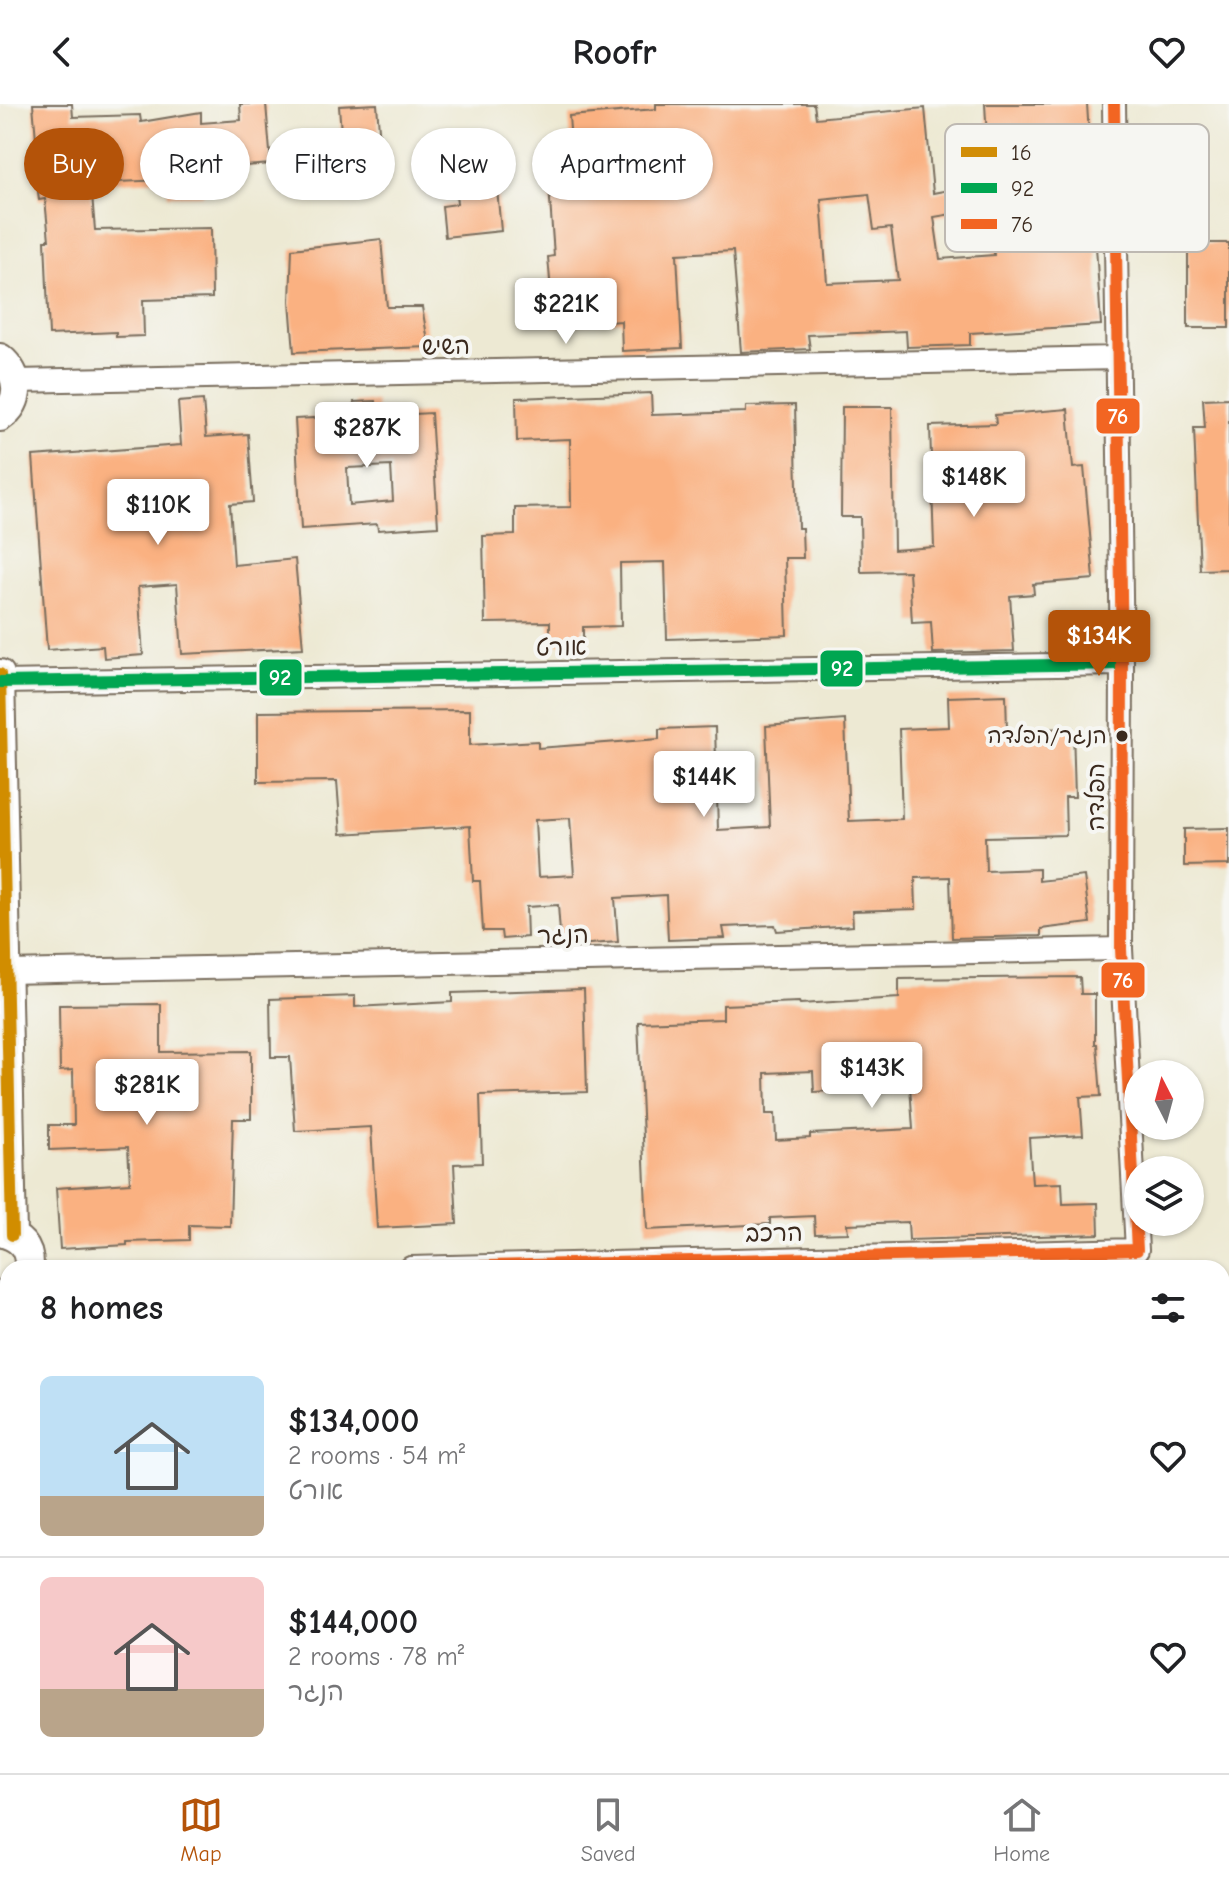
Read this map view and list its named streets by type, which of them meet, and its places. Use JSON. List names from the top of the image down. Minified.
{"streets":{"street":["השיש","אורט","הפלדה","הנגר","הרכב"]},"crossings":[["השיש","הפלדה"],["אורט","הפלדה"],["הפלדה","הנגר"],["הפלדה","הרכב"]],"places":["הנגר/הפלדה"],"lines":["transit line 76","transit line 92","transit line 16"],"legend":["16","92","76"],"north":"top","page":{"header":"Roofr","chip":["Buy","Rent","Filters","New","Apartment"],"price":["$221K","$287K","$148K","$110K","$134K","$144K","$143K","$281K"],"heading":"8 homes","list":[{"name":"$134,000","note":"2 rooms · 54 m² · אורט"},{"name":"$144,000","note":"2 rooms · 78 m² · הנגר"}],"tabs":["Map","Saved","Home"]}}
